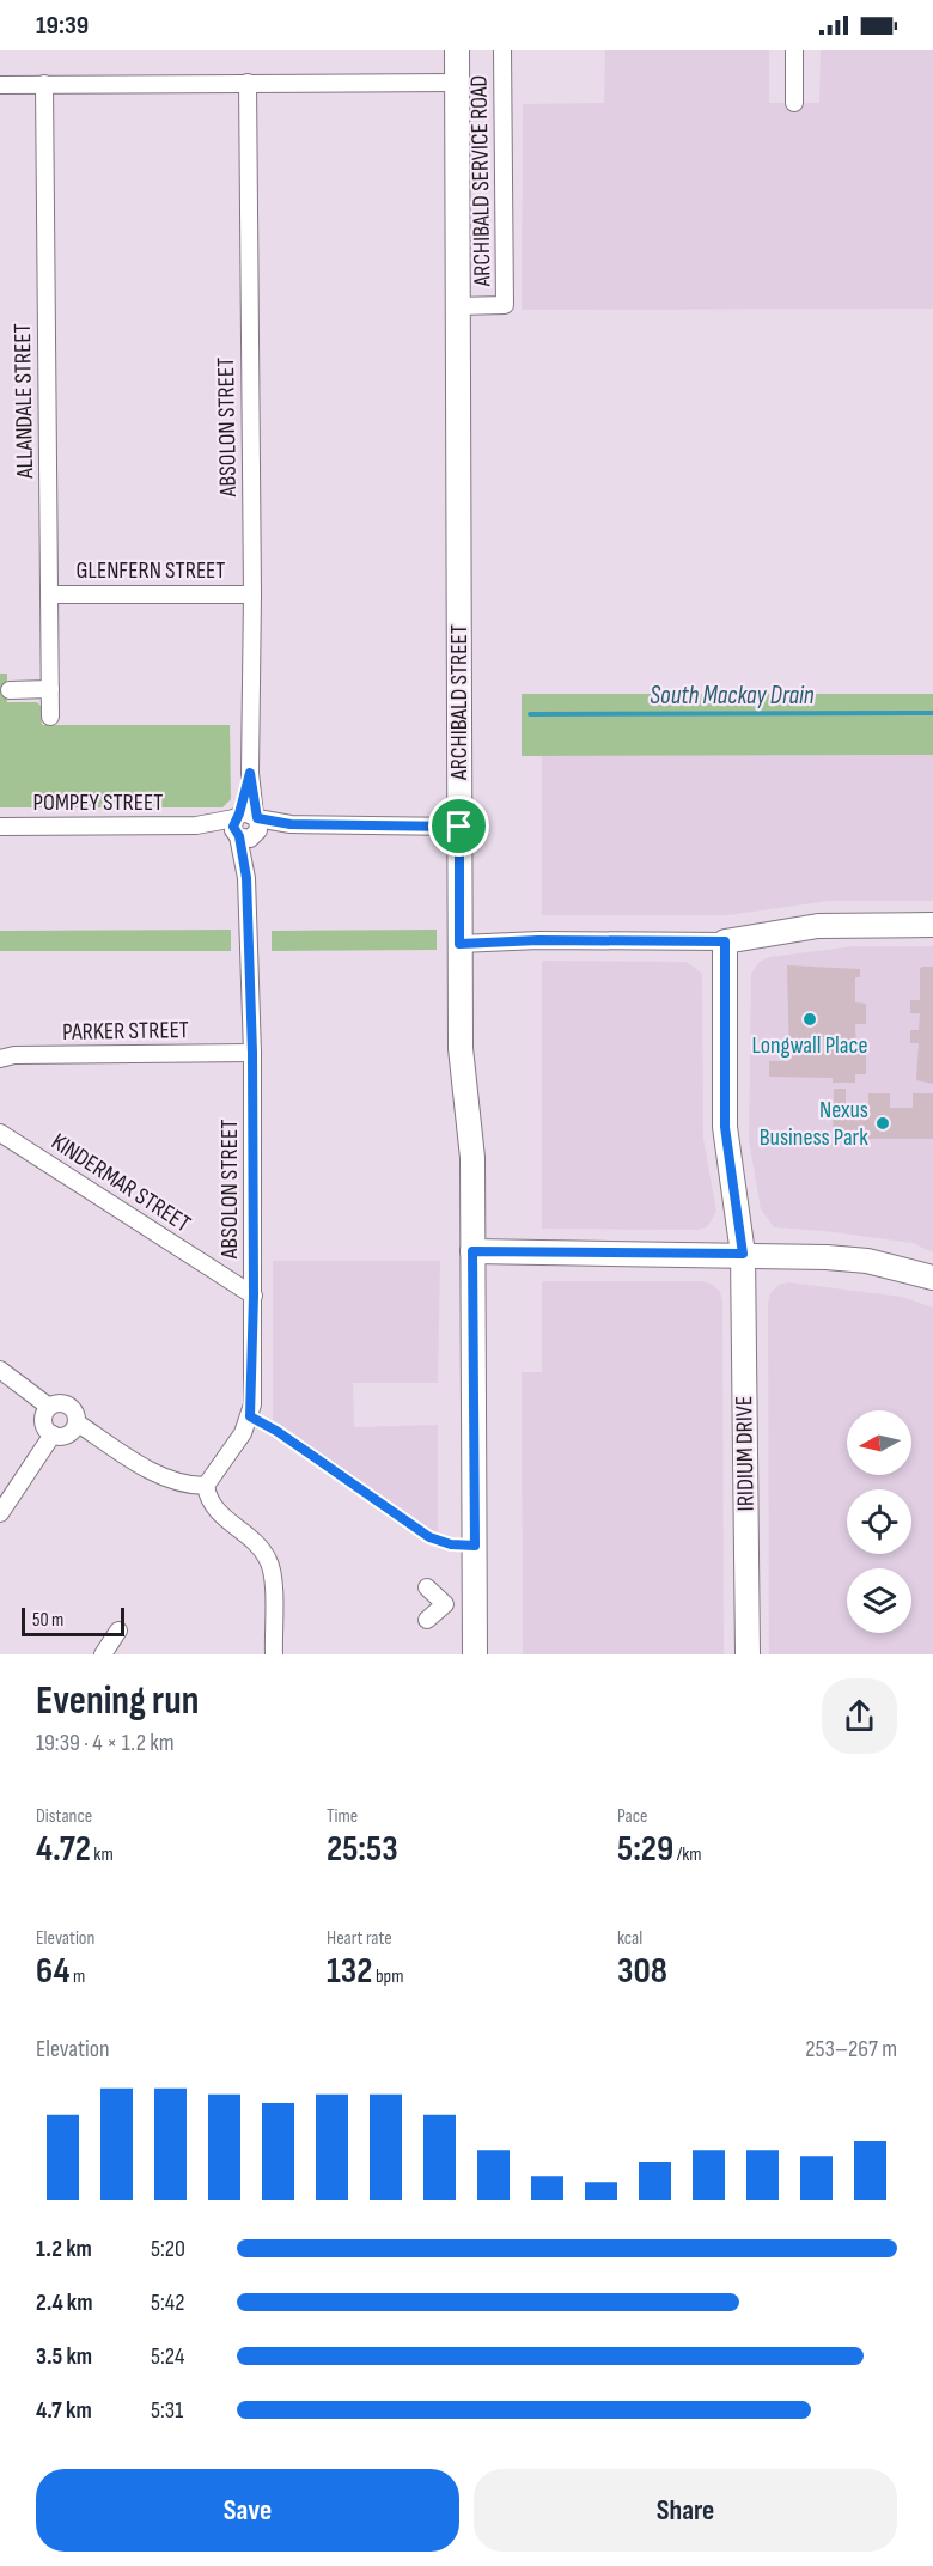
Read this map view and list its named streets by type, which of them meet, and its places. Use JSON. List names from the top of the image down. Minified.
{"streets":{"street":["ARCHIBALD SERVICE ROAD","ALLANDALE STREET","ABSOLON STREET","GLENFERN STREET","ARCHIBALD STREET","POMPEY STREET","PARKER STREET","KINDERMAR STREET","IRIDIUM DRIVE"]},"crossings":[["ARCHIBALD SERVICE ROAD","ARCHIBALD STREET"],["ALLANDALE STREET","GLENFERN STREET"],["ABSOLON STREET","GLENFERN STREET"],["ABSOLON STREET","POMPEY STREET"],["ABSOLON STREET","PARKER STREET"],["ABSOLON STREET","KINDERMAR STREET"],["ARCHIBALD STREET","POMPEY STREET"]],"water":["South Mackay Drain"],"places":["Longwall Place","Nexus Business Park"],"scale_bar":"50 m","north":"left","page":{"status":"19:39","scale":"50 m","heading":["Evening run","19:39 · 4 × 1.2 km"],"stats":[["Distance","4.72 km"],["Time","25:53"],["Pace","5:29 /km"],["Elevation","64 m"],["Heart rate","132 bpm"],["kcal","308"]],"chart":["Elevation","253–267 m"],"list":[{"name":"1.2 km","note":"5:20"},{"name":"2.4 km","note":"5:42"},{"name":"3.5 km","note":"5:24"},{"name":"4.7 km","note":"5:31"}],"buttons":["Save","Share"]}}
